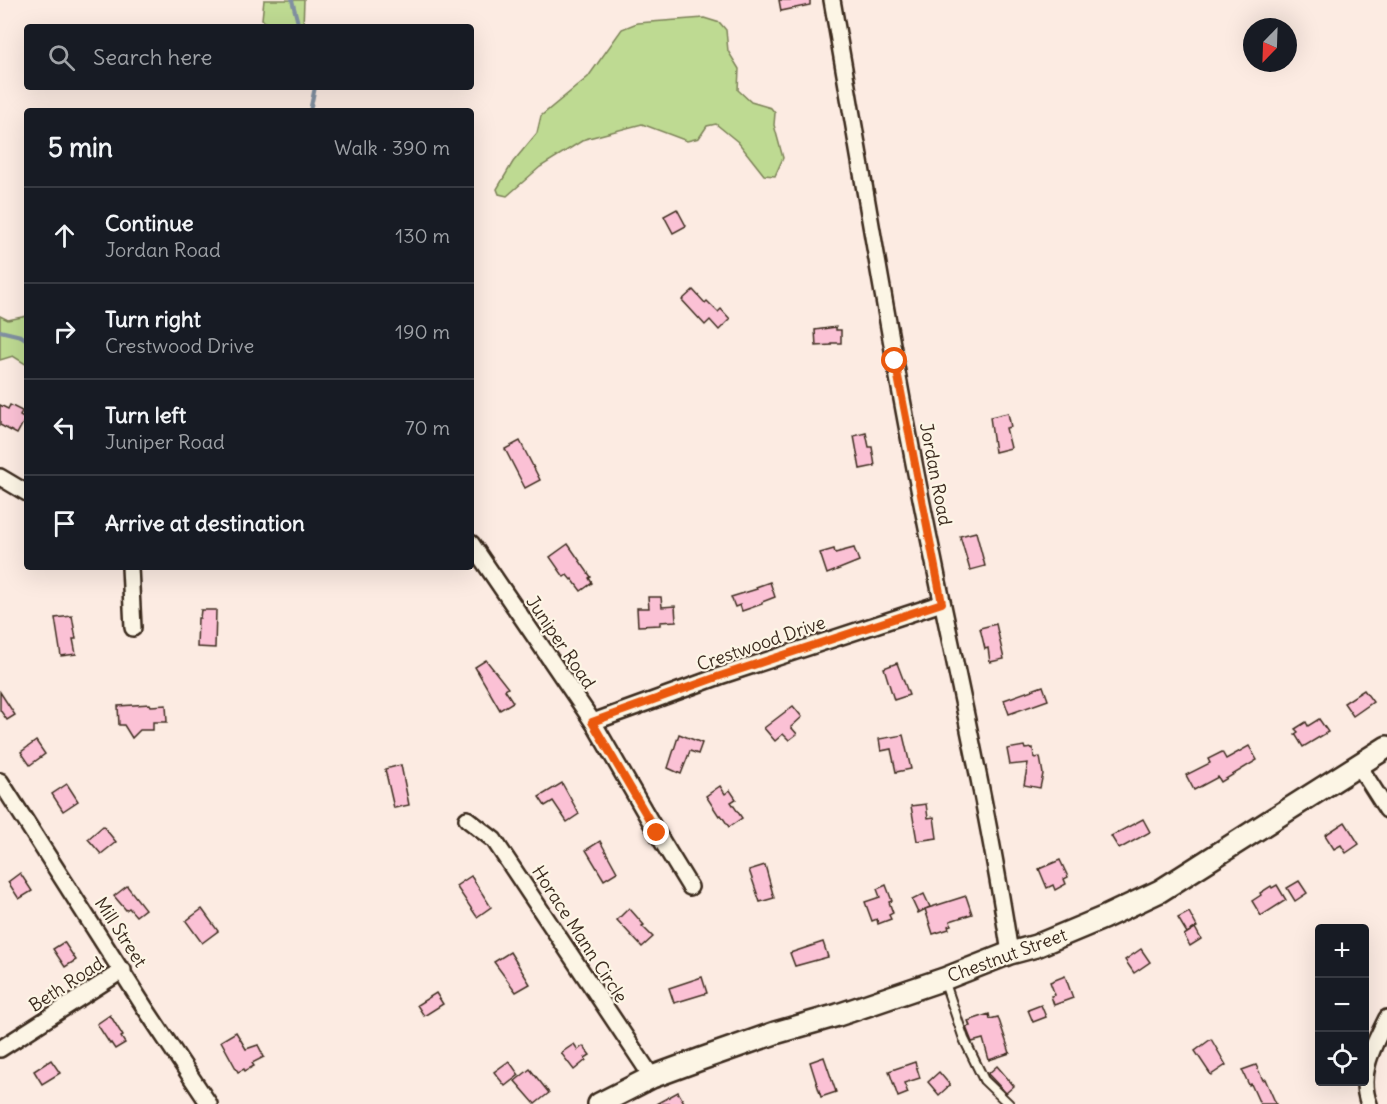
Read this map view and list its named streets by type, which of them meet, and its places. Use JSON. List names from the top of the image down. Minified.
{"streets":{"main road":["Chestnut Street"],"street":["Jordan Road","Juniper Road","Crestwood Drive","Mill Street","Horace Mann Circle","Beth Road"]},"crossings":[["Jordan Road","Crestwood Drive"],["Jordan Road","Chestnut Street"],["Juniper Road","Crestwood Drive"],["Mill Street","Beth Road"],["Horace Mann Circle","Chestnut Street"]],"north":"bottom left","page":{"search":"Search here","heading":["5 min","Walk · 390 m"],"list":[["Continue","Jordan Road","130 m"],["Turn right","Crestwood Drive","190 m"],["Turn left","Juniper Road","70 m"],"Arrive at destination"],"map_buttons":["+","−"]}}
